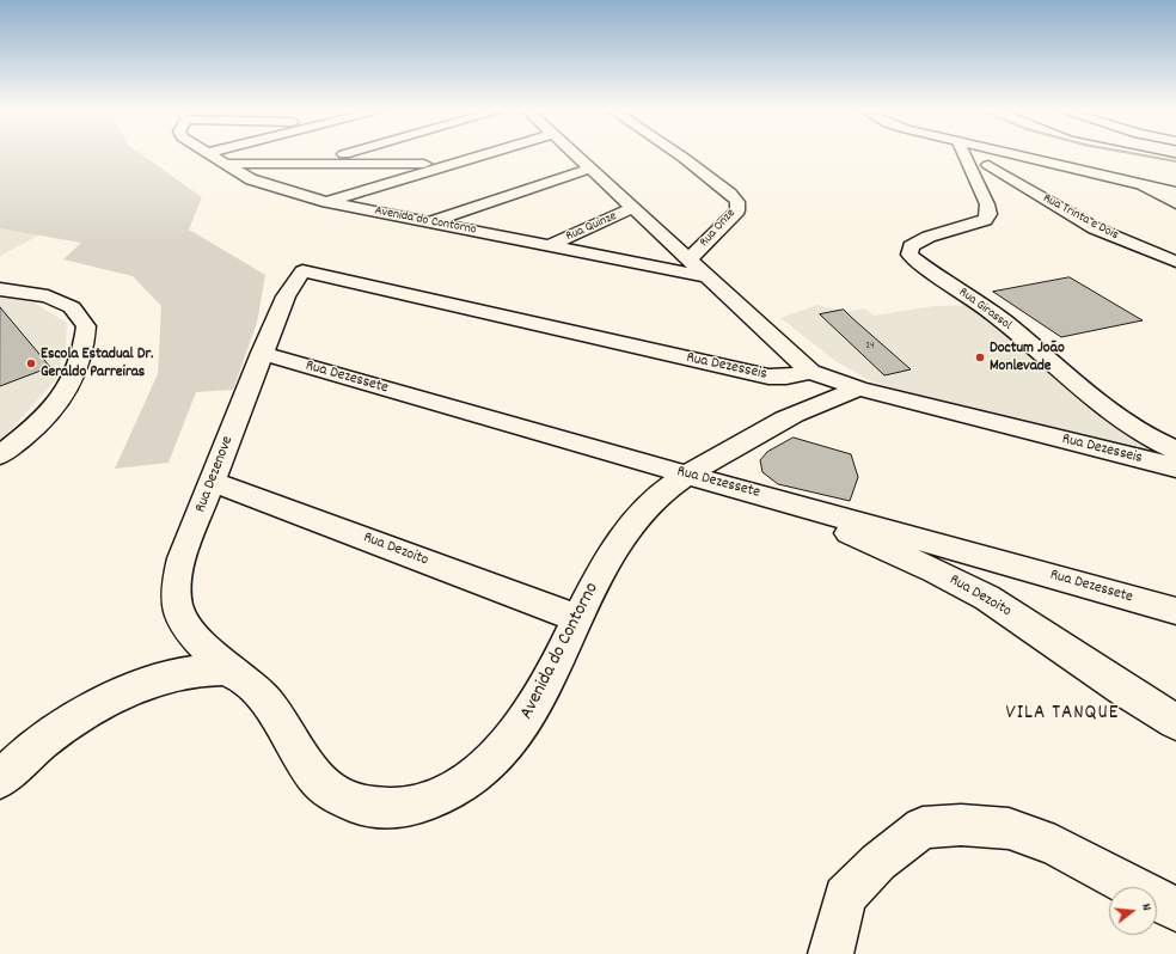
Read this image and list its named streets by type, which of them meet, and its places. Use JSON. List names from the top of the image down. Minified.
{"streets":{"street":["Rua Trinta e Dois","Avenida do Contorno","Rua Quinze","Rua Onze","Rua Girassol","Rua Dezesseis","Rua Dezessete","Rua Dezenove","Rua Dezoito"]},"crossings":[["Rua Trinta e Dois","Rua Girassol"],["Avenida do Contorno","Rua Quinze"],["Avenida do Contorno","Rua Dezesseis"],["Avenida do Contorno","Rua Dezessete"],["Avenida do Contorno","Rua Dezenove"],["Avenida do Contorno","Rua Dezoito"],["Rua Dezesseis","Rua Dezenove"],["Rua Dezessete","Rua Dezenove"],["Rua Dezessete","Rua Dezoito"],["Rua Dezenove","Rua Dezoito"]],"districts":["VILA TANQUE"],"places":["Doctum João Monlevade","Escola Estadual Dr. Geraldo Parreiras"],"house_numbers":["24"],"north":"right"}
